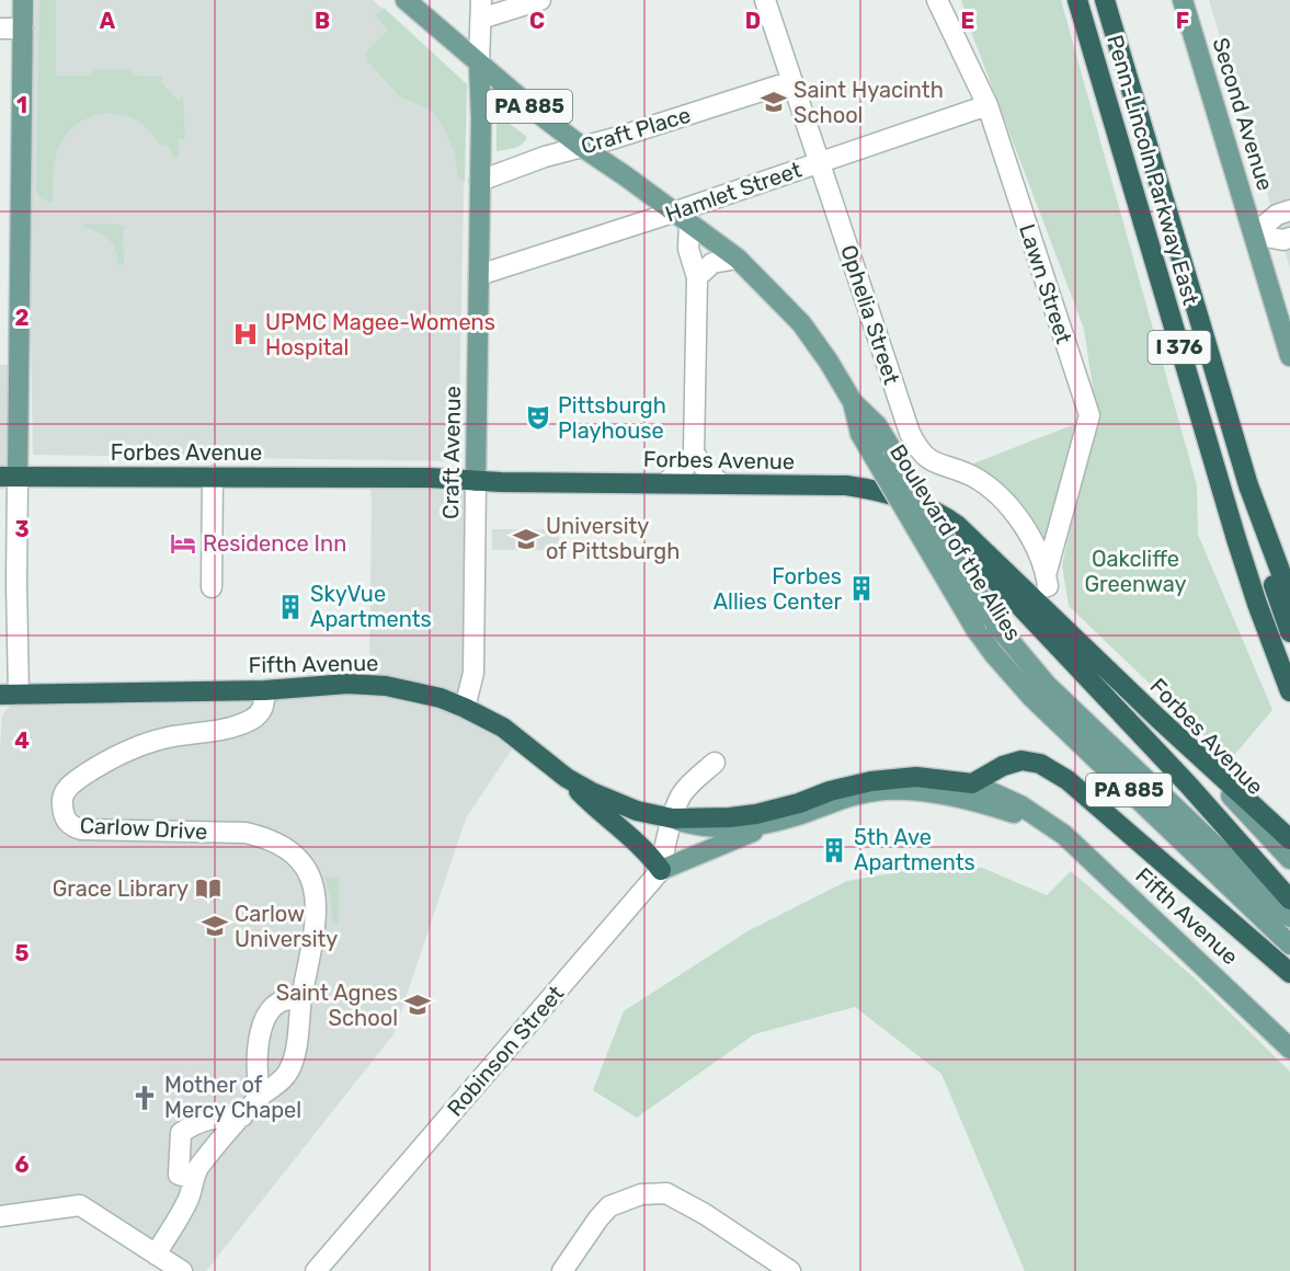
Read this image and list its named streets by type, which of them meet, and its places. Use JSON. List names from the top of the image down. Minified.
{"streets":{"highway":["Penn-Lincoln Parkway East","I 376","Forbes Avenue","Fifth Avenue"],"main road":["PA 885","Second Avenue","Craft Avenue","Boulevard of the Allies"],"street":["Craft Place","Hamlet Street","Lawn Street","Ophelia Street","Carlow Drive","Robinson Street"]},"crossings":[["Craft Place","Ophelia Street"],["Craft Place","Craft Avenue"],["Craft Place","Boulevard of the Allies"],["Hamlet Street","Lawn Street"],["Hamlet Street","Ophelia Street"],["Hamlet Street","Craft Avenue"],["Hamlet Street","Boulevard of the Allies"],["Lawn Street","Ophelia Street"],["Forbes Avenue","Craft Avenue"],["Craft Avenue","Boulevard of the Allies"],["Craft Avenue","Fifth Avenue"],["Fifth Avenue","Carlow Drive"],["Fifth Avenue","Robinson Street"]],"parks":["Oakcliffe Greenway"],"places":{"school or university":["Saint Hyacinth School","University of Pittsburgh","Carlow University","Saint Agnes School"],"hospital":["UPMC Magee-Womens Hospital"],"theatre":["Pittsburgh Playhouse"],"hotel":["Residence Inn"],"building":["Forbes Allies Center","SkyVue Apartments","5th Ave Apartments"],"library":["Grace Library"],"church":["Mother of Mercy Chapel"]},"grid":{"columns":["A","B","C","D","E","F"],"rows":["1","2","3","4","5","6"]}}
